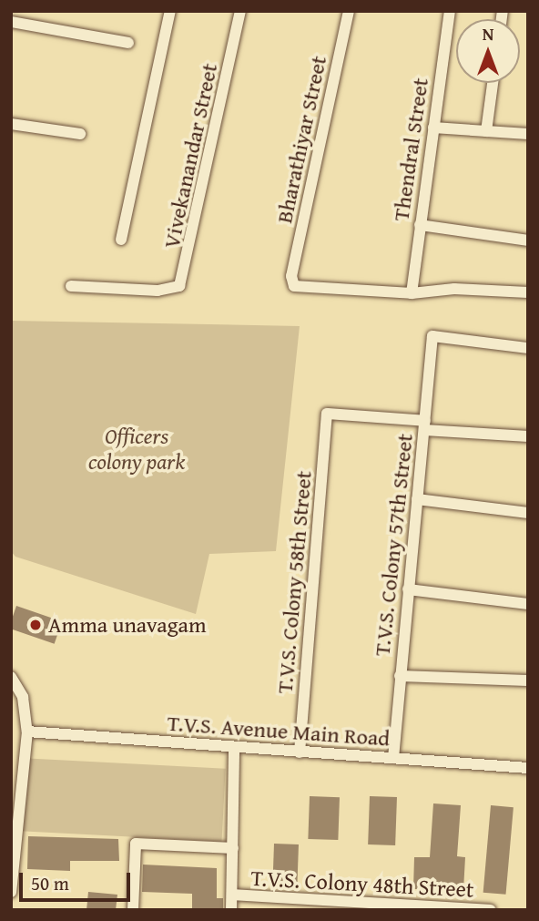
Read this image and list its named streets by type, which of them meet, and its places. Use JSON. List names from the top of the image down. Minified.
{"streets":{"street":["Bharathiyar Street","Thendral Street","Vivekanandar Street","T.V.S. Colony 57th Street","T.V.S. Colony 58th Street","T.V.S. Avenue Main Road","T.V.S. Colony 48th Street"]},"crossings":[["Bharathiyar Street","Thendral Street"],["T.V.S. Colony 57th Street","T.V.S. Colony 58th Street"],["T.V.S. Colony 57th Street","T.V.S. Avenue Main Road"],["T.V.S. Colony 58th Street","T.V.S. Avenue Main Road"]],"parks":["Officers colony park"],"places":["Amma unavagam"],"scale_bar":"50 m","north":"top"}
